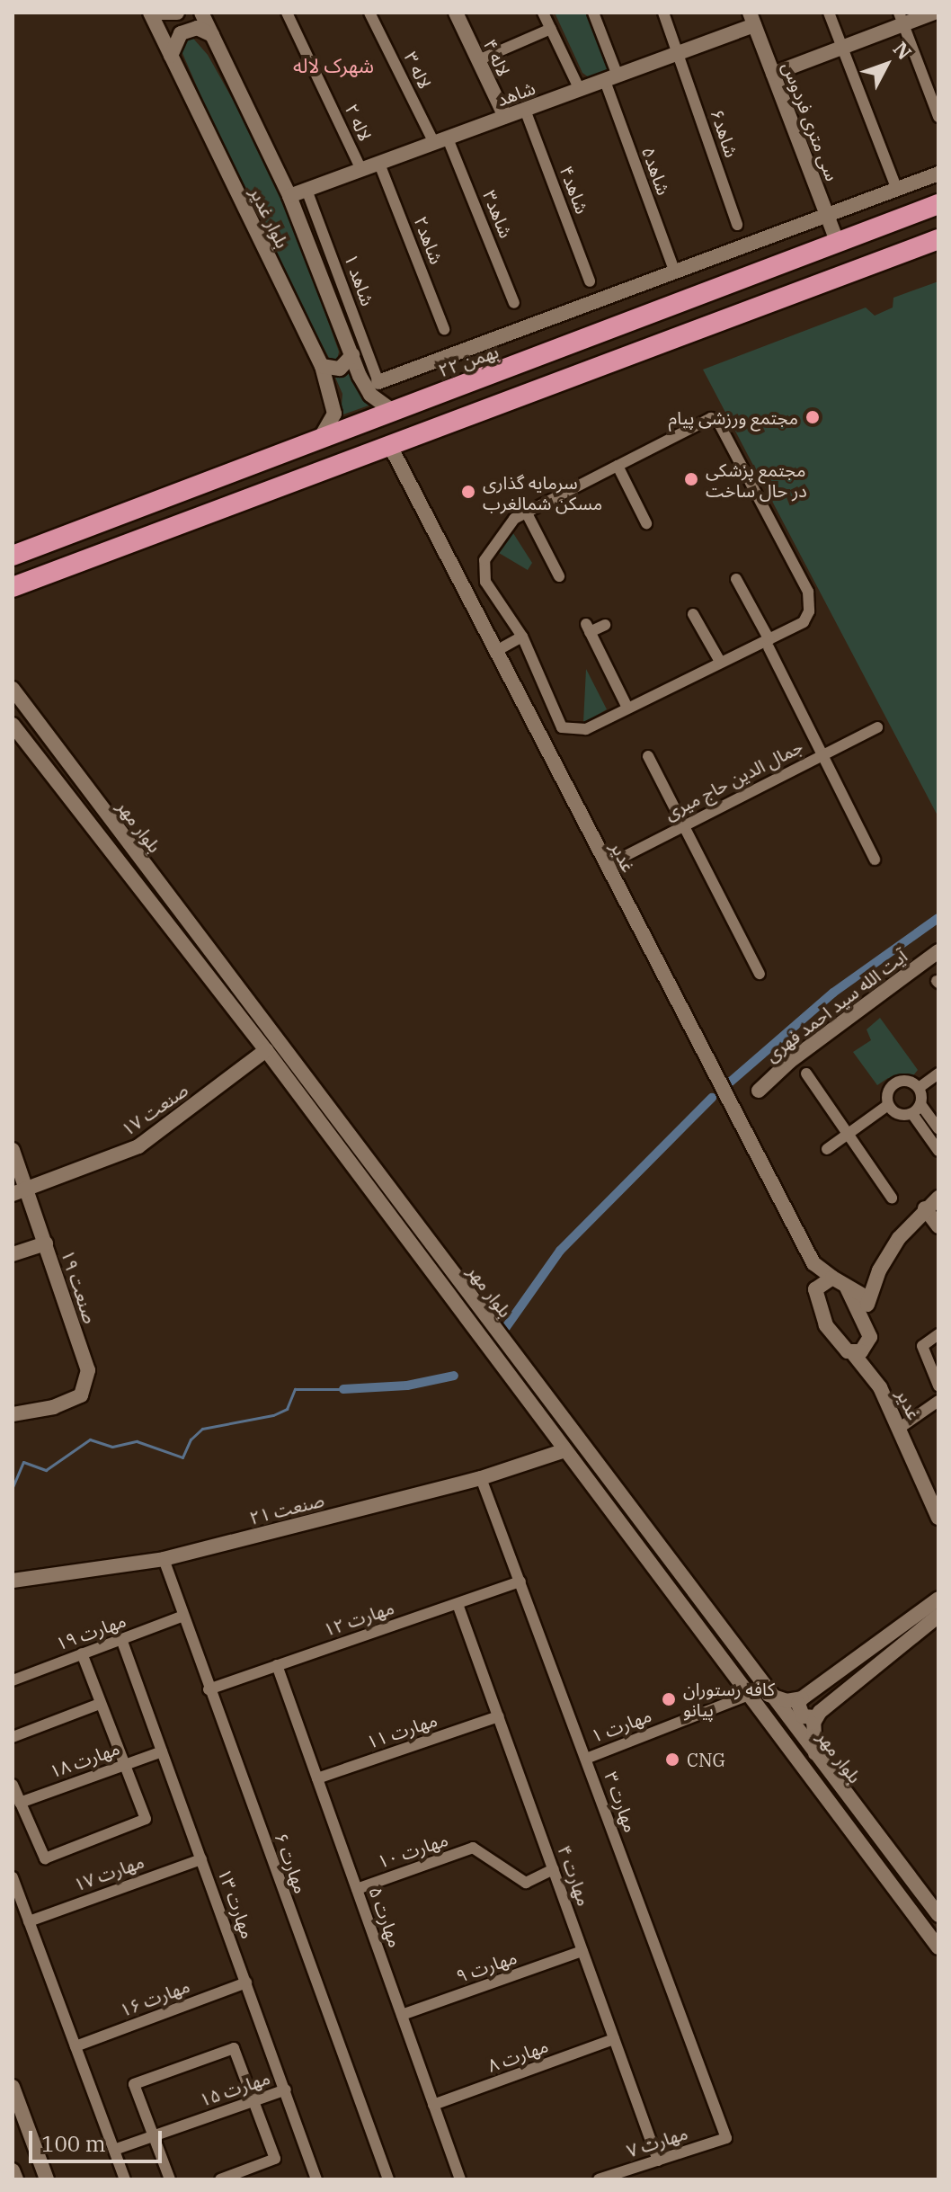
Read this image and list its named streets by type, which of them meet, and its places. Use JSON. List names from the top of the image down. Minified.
{"streets":{"highway":["۲۲ بهمن"],"main road":["لاله ۴","شاهد","سی متری فردوس","بلوار غدیر","بلوار مهر","غدیر","آیت الله سید احمد فهری","صنعت ۱۷","صنعت ۱۹","صنعت ۲۱"],"street":["لاله ۳","لاله ۲","شاهد۶","شاهد۵","شاهد۴","شاهد۳","شاهد۲","شاهد ۱","جمال الدین حاج میری","مهارت ۱۲","مهارت ۱۹","مهارت ۱","مهارت ۱۱","مهارت ۱۸","مهارت ۳","مهارت ۱۰","مهارت ۶","مهارت ۱۷","مهارت ۴","مهارت ۱۳","مهارت ۵","مهارت ۹","مهارت ۱۶","مهارت ۸","مهارت ۱۵","مهارت ۷"]},"crossings":[["لاله ۴","شاهد"],["لاله ۳","شاهد"],["لاله ۳","شاهد۳"],["شاهد","سی متری فردوس"],["شاهد","لاله ۲"],["شاهد","شاهد۶"],["شاهد","شاهد۵"],["شاهد","شاهد۴"],["شاهد","شاهد۳"],["شاهد","بلوار غدیر"],["شاهد","شاهد۲"],["شاهد","شاهد ۱"],["سی متری فردوس","۲۲ بهمن"],["بلوار غدیر","۲۲ بهمن"],["جمال الدین حاج میری","غدیر"],["بلوار مهر","صنعت ۱۷"],["بلوار مهر","صنعت ۲۱"],["بلوار مهر","مهارت ۱"],["صنعت ۱۷","صنعت ۱۹"],["صنعت ۲۱","مهارت ۳"],["صنعت ۲۱","مهارت ۶"],["مهارت ۱۲","مهارت ۳"],["مهارت ۱۲","مهارت ۶"],["مهارت ۱۲","مهارت ۴"],["مهارت ۱۲","مهارت ۵"],["مهارت ۱۹","مهارت ۶"],["مهارت ۱۹","مهارت ۱۳"],["مهارت ۱","مهارت ۳"],["مهارت ۱۱","مهارت ۴"],["مهارت ۱۱","مهارت ۵"],["مهارت ۱۸","مهارت ۱۳"],["مهارت ۳","مهارت ۷"],["مهارت ۱۰","مهارت ۴"],["مهارت ۱۰","مهارت ۵"],["مهارت ۱۷","مهارت ۱۳"],["مهارت ۴","مهارت ۹"],["مهارت ۴","مهارت ۸"],["مهارت ۴","مهارت ۷"],["مهارت ۱۳","مهارت ۱۶"],["مهارت ۱۳","مهارت ۱۵"],["مهارت ۵","مهارت ۹"],["مهارت ۵","مهارت ۸"]],"districts":["شهرک لاله"],"places":["مجتمع ورزشی پیام","مجتمع پزشکی در حال ساخت","سرمایه گذاری مسکن شمالغرب","كافه رستوران پيانو","CNG"],"scale_bar":"100 m","north":"top right"}
